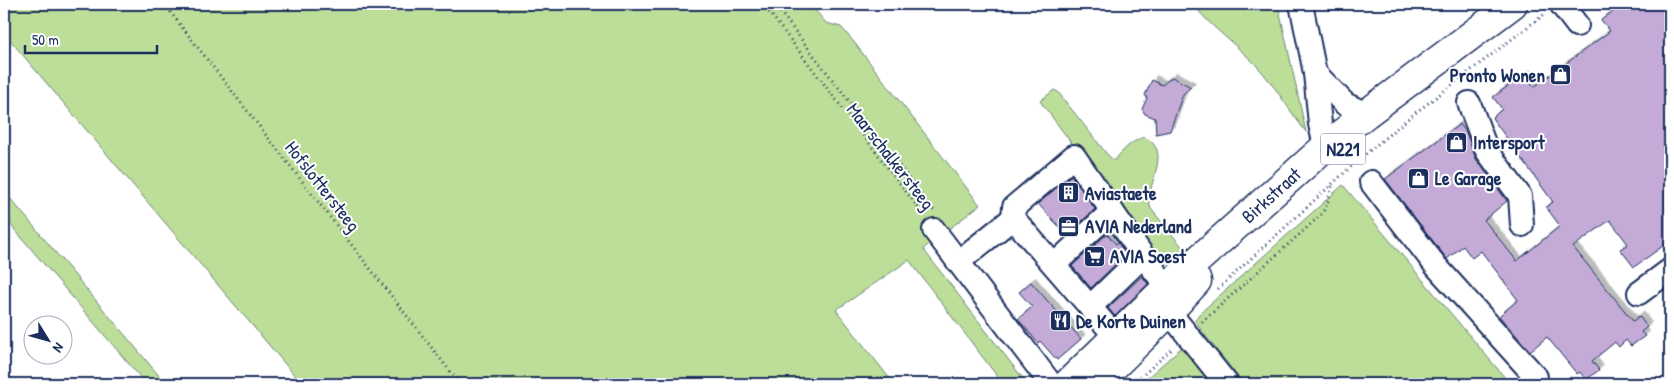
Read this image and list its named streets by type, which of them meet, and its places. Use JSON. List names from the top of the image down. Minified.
{"streets":{"main road":["N221","Birkstraat"],"street":["Maarschalkersteeg"],"path":["Hofslottersteeg"]},"places":{"shop":["Pronto Wonen","Intersport","Le Garage"],"building":["Aviastaete"],"office":["AVIA Nederland"],"supermarket":["AVIA Soest"],"restaurant":["De Korte Duinen"]},"scale_bar":"50 m","north":"bottom right"}
